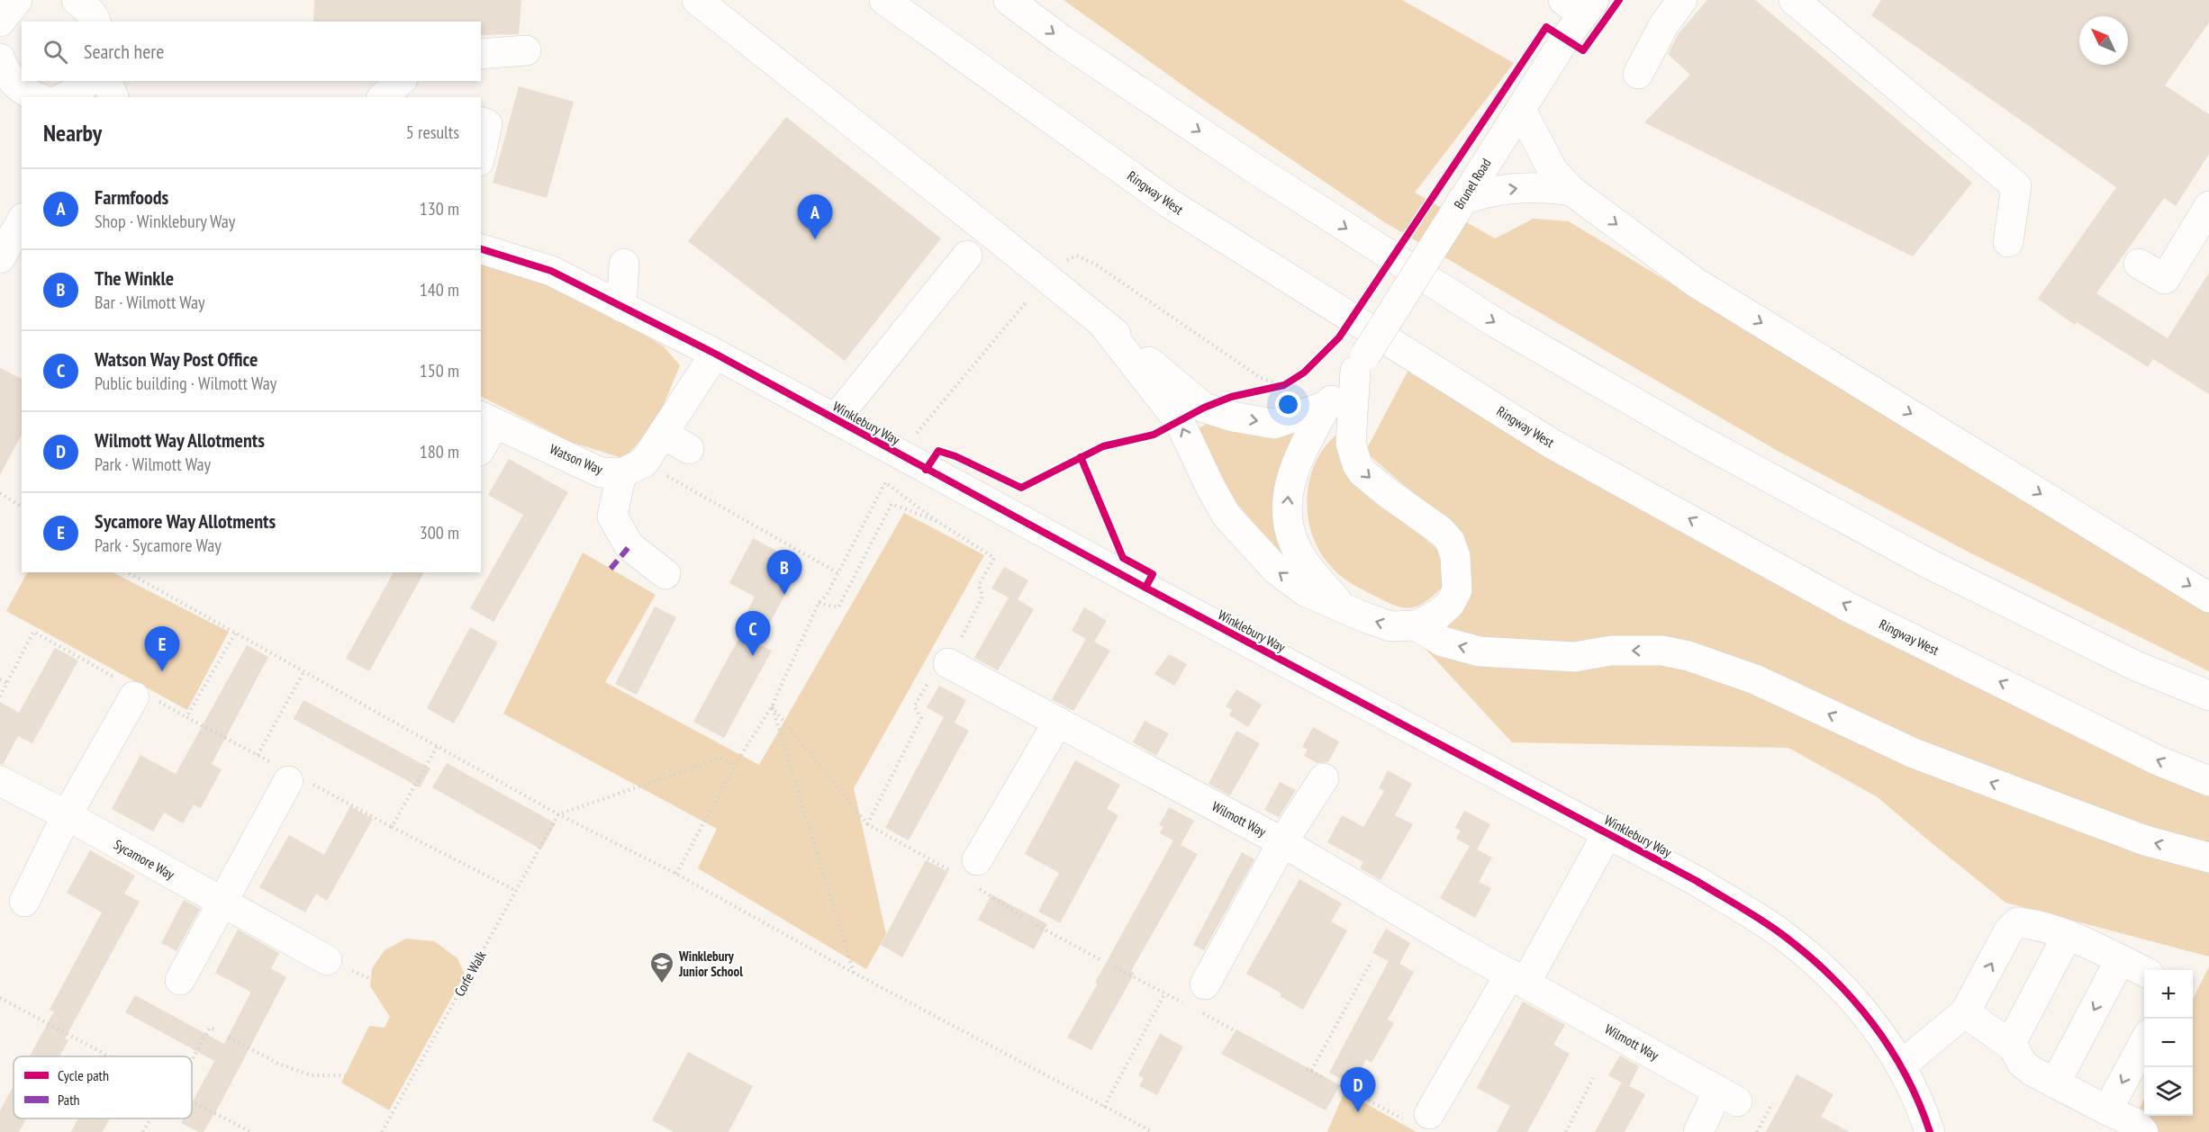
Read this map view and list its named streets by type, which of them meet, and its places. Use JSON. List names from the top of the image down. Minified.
{"streets":{"street":["Brunel Road","Ringway West","Winklebury Way","Watson Way","Wilmott Way","Sycamore Way"],"path":["Corfe Walk"]},"places":{"school or university":["Winklebury Junior School"]},"legend":["Cycle path","Path"],"north":"top left","page":{"search":"Search here","heading":["Nearby","5 results"],"list":[{"mark":"A","name":"Farmfoods","note":"Shop · Winklebury Way","value":"130 m"},{"mark":"B","name":"The Winkle","note":"Bar · Wilmott Way","value":"140 m"},{"mark":"C","name":"Watson Way Post Office","note":"Public building · Wilmott Way","value":"150 m"},{"mark":"D","name":"Wilmott Way Allotments","note":"Park · Wilmott Way","value":"180 m"},{"mark":"E","name":"Sycamore Way Allotments","note":"Park · Sycamore Way","value":"300 m"}],"pins":["A","B","C","E","D"],"map_buttons":["+","−"]}}
